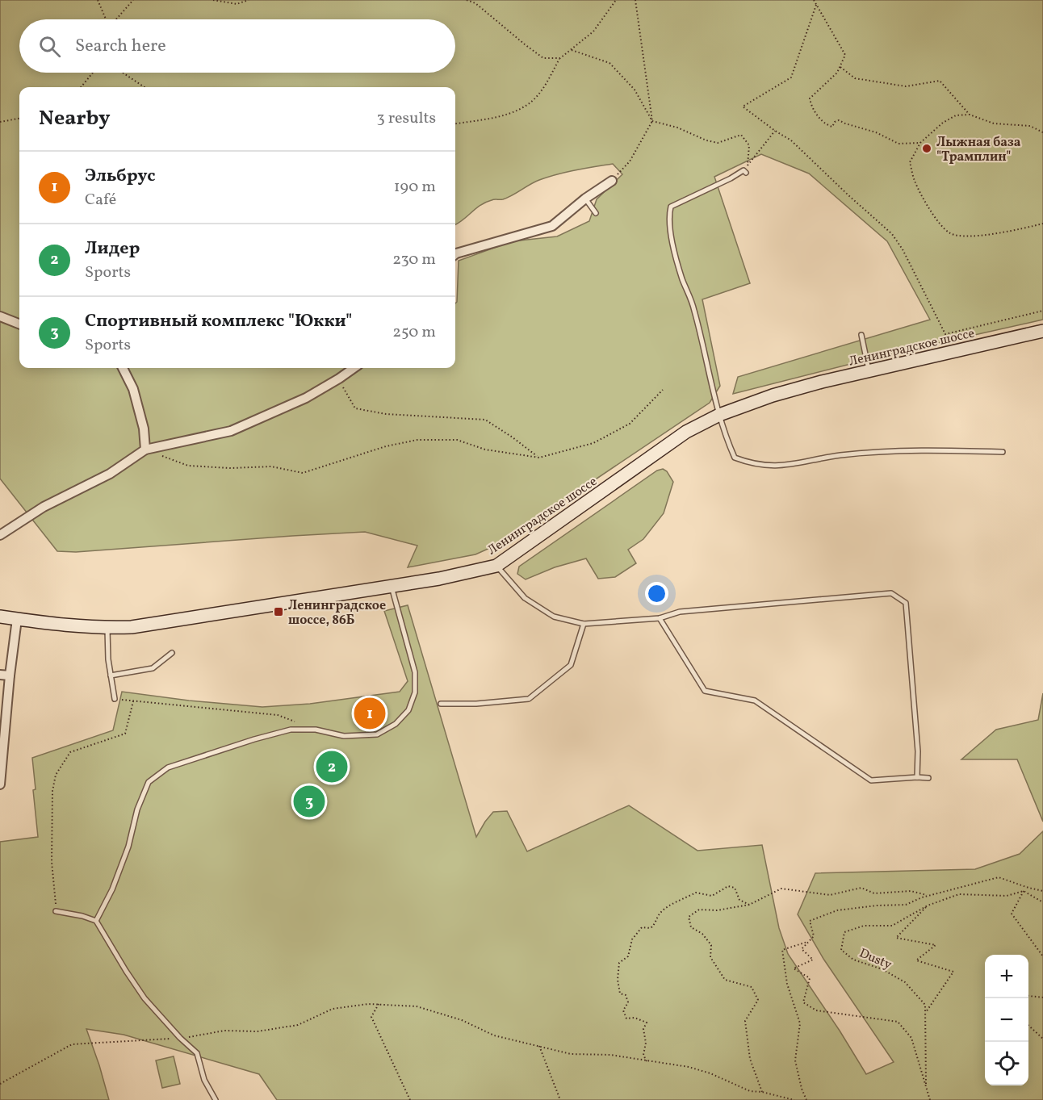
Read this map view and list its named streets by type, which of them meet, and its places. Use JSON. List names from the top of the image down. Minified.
{"streets":{"main road":["Ленинградское шоссе"],"path":["Dusty"]},"places":{"other":["Лыжная база \"Трамплин\""],"transit":["Ленинградское шоссе, 86Б"]},"page":{"search":"Search here","heading":["Nearby","3 results"],"list":[{"mark":"1","name":"Эльбрус","note":"Café","value":"190 m"},{"mark":"2","name":"Лидер","note":"Sports","value":"230 m"},{"mark":"3","name":"Спортивный комплекс \"Юкки\"","note":"Sports","value":"250 m"}],"pins":["1","2","3"],"map_buttons":["+","−"]}}
